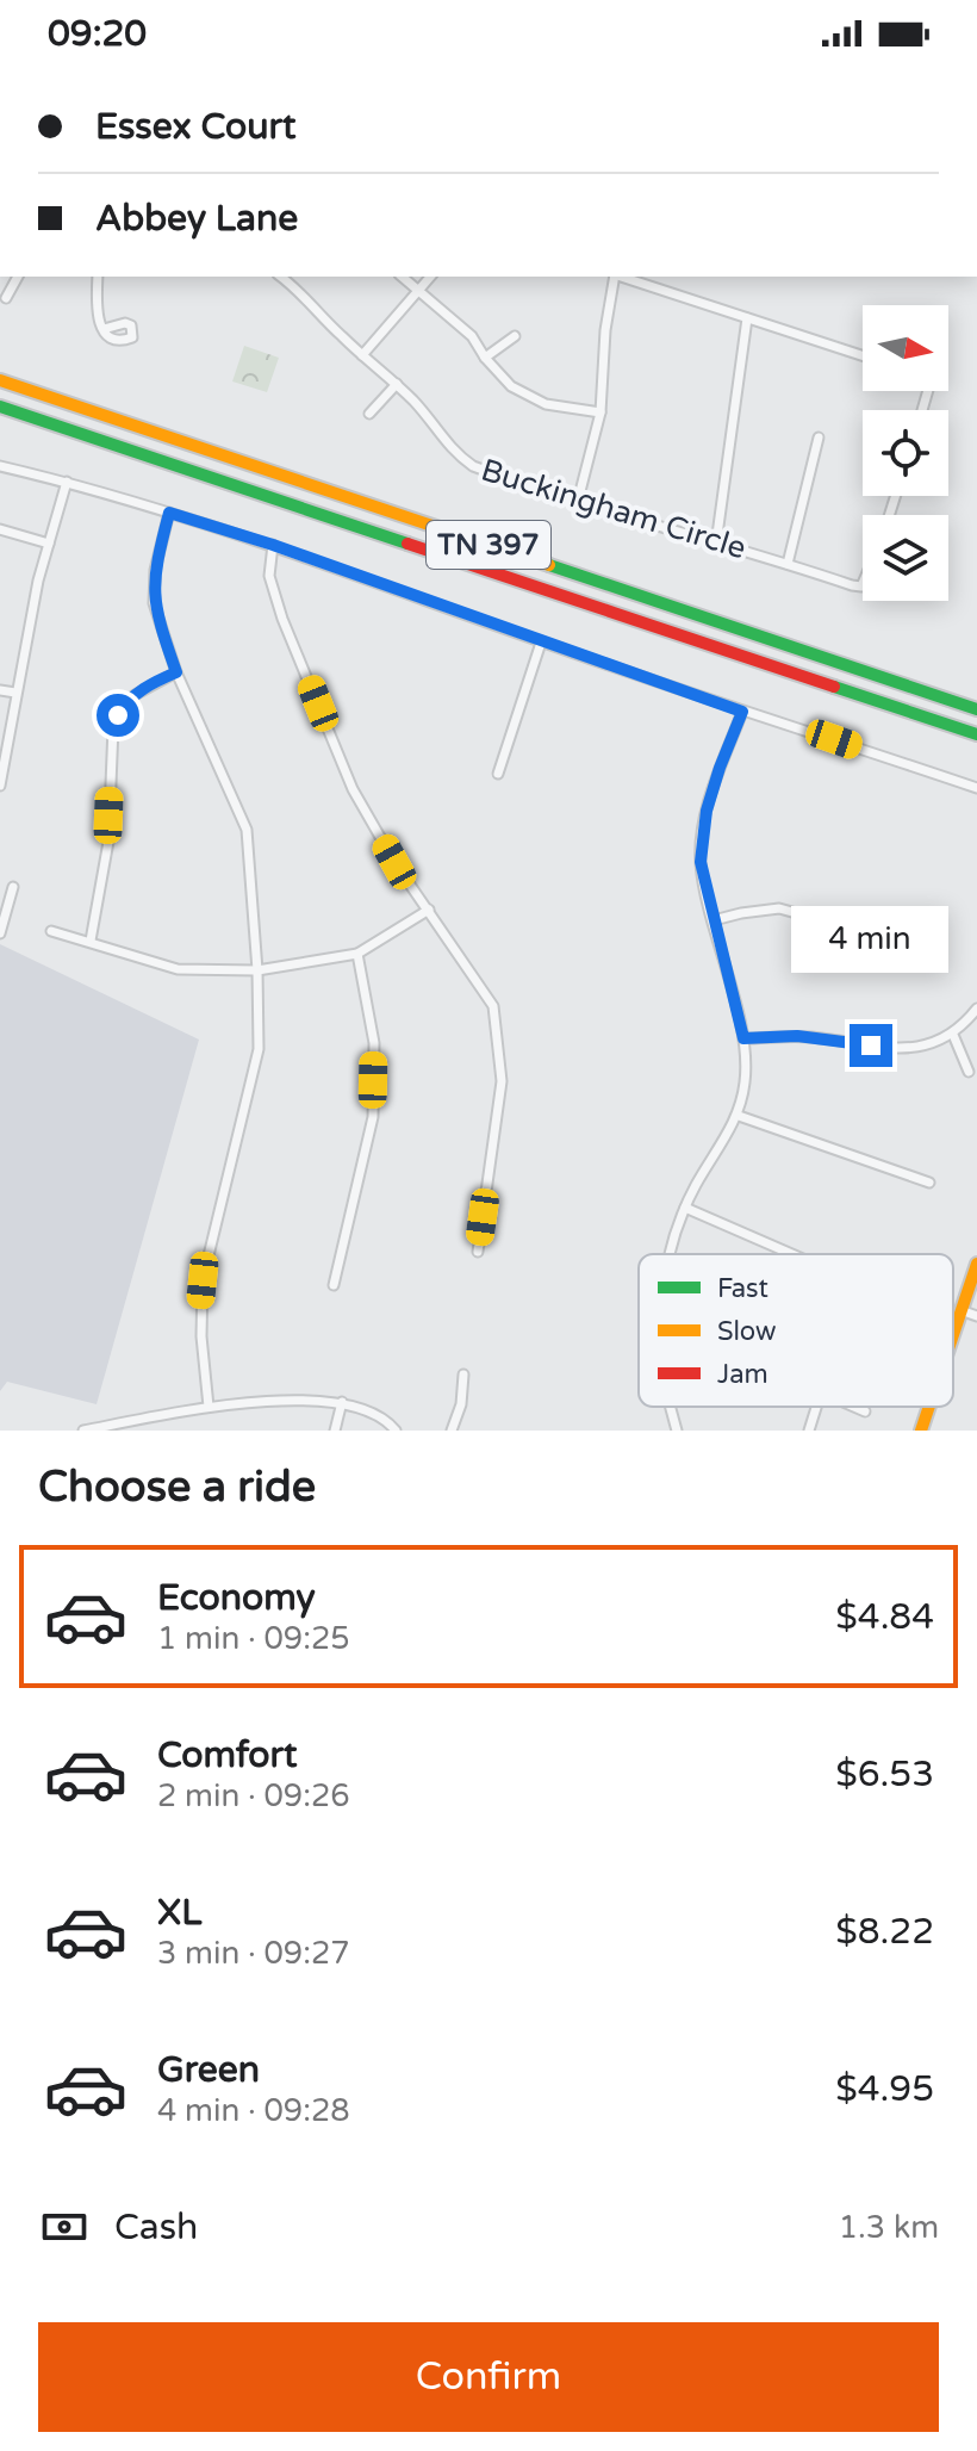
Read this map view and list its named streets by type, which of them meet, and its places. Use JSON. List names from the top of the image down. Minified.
{"streets":{"main road":["TN 397"],"street":["Buckingham Circle"]},"legend":["Fast","Slow","Jam"],"north":"right","page":{"status":"09:20","banner":["Essex Court","Abbey Lane"],"bubble":"4 min","heading":"Choose a ride","list":[{"name":"Economy","note":"1 min · 09:25","value":"$4.84"},{"name":"Comfort","note":"2 min · 09:26","value":"$6.53"},{"name":"XL","note":"3 min · 09:27","value":"$8.22"},{"name":"Green","note":"4 min · 09:28","value":"$4.95"}],"pay":["Cash","1.3 km"],"buttons":"Confirm"}}
